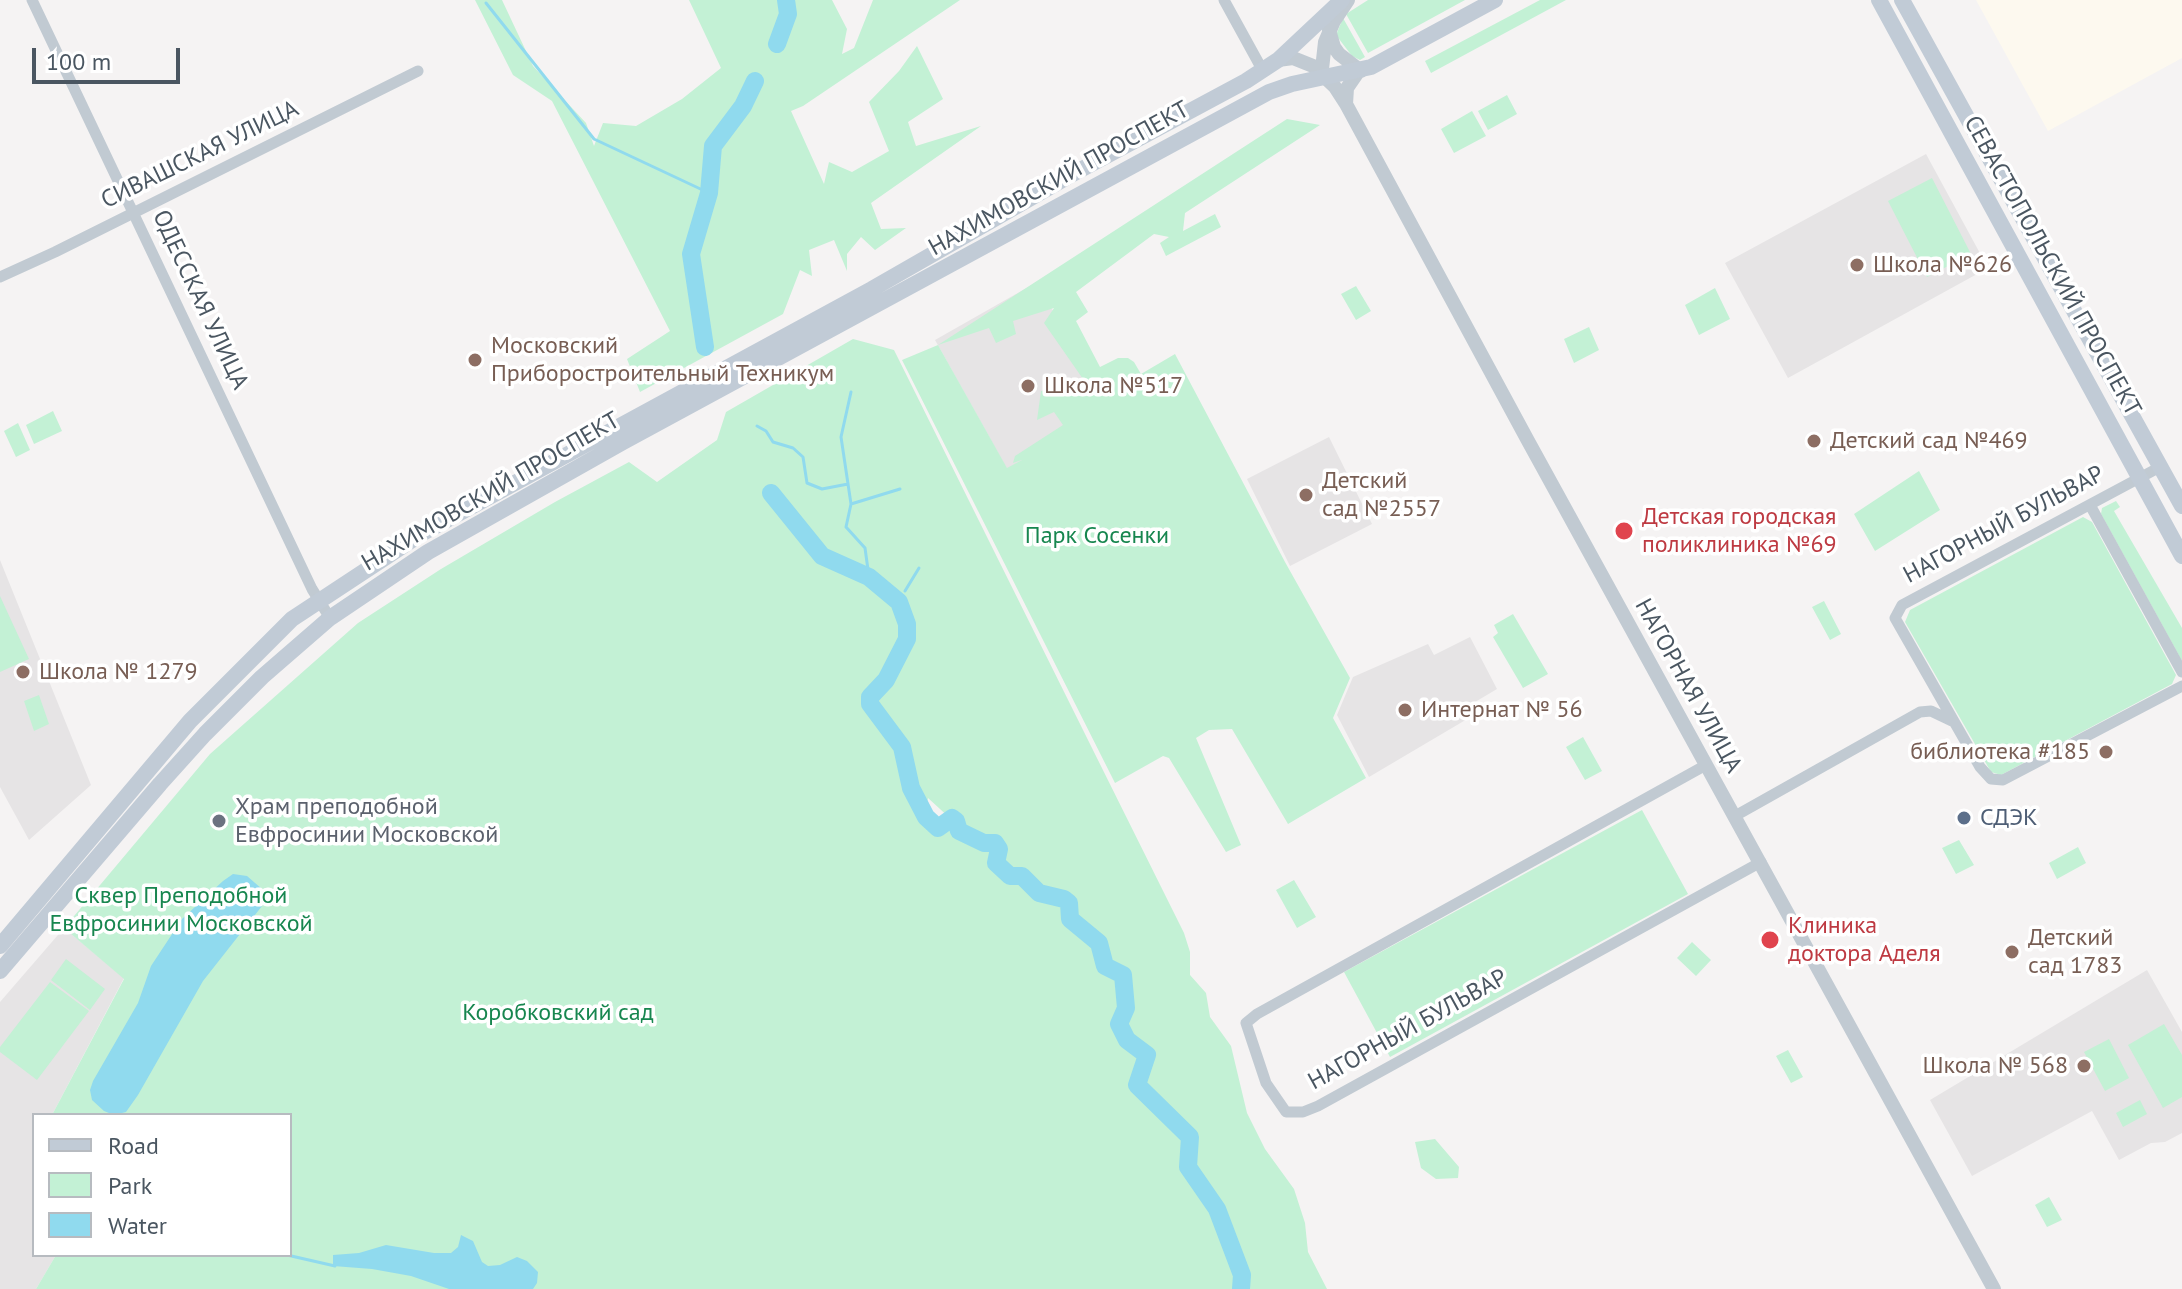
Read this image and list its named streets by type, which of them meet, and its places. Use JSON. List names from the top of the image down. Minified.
{"streets":{"main road":["НАХИМОВСКИЙ ПРОСПЕКТ","СЕВАСТОПОЛЬСКИЙ ПРОСПЕКТ"],"street":["СИВАШСКАЯ УЛИЦА","ОДЕССКАЯ УЛИЦА","НАГОРНЫЙ БУЛЬВАР","НАГОРНАЯ УЛИЦА"]},"crossings":[["СИВАШСКАЯ УЛИЦА","ОДЕССКАЯ УЛИЦА"],["НАХИМОВСКИЙ ПРОСПЕКТ","ОДЕССКАЯ УЛИЦА"],["НАХИМОВСКИЙ ПРОСПЕКТ","НАГОРНАЯ УЛИЦА"],["СЕВАСТОПОЛЬСКИЙ ПРОСПЕКТ","НАГОРНЫЙ БУЛЬВАР"],["НАГОРНЫЙ БУЛЬВАР","НАГОРНАЯ УЛИЦА"]],"parks":["Парк Сосенки","Сквер Преподобной Евфросинии Московской","Коробковский сад"],"places":["Школа №626","Московский Приборостроительный Техникум","Школа №517","Детский сад №469","Детский сад №2557","Детская городская поликлиника №69","Школа № 1279","Интернат № 56","библиотека #185","СДЭК","Храм преподобной Евфросинии Московской","Клиника доктора Аделя","Детский сад 1783","Школа № 568"],"legend":["Road","Park","Water"],"scale_bar":"100 m"}
